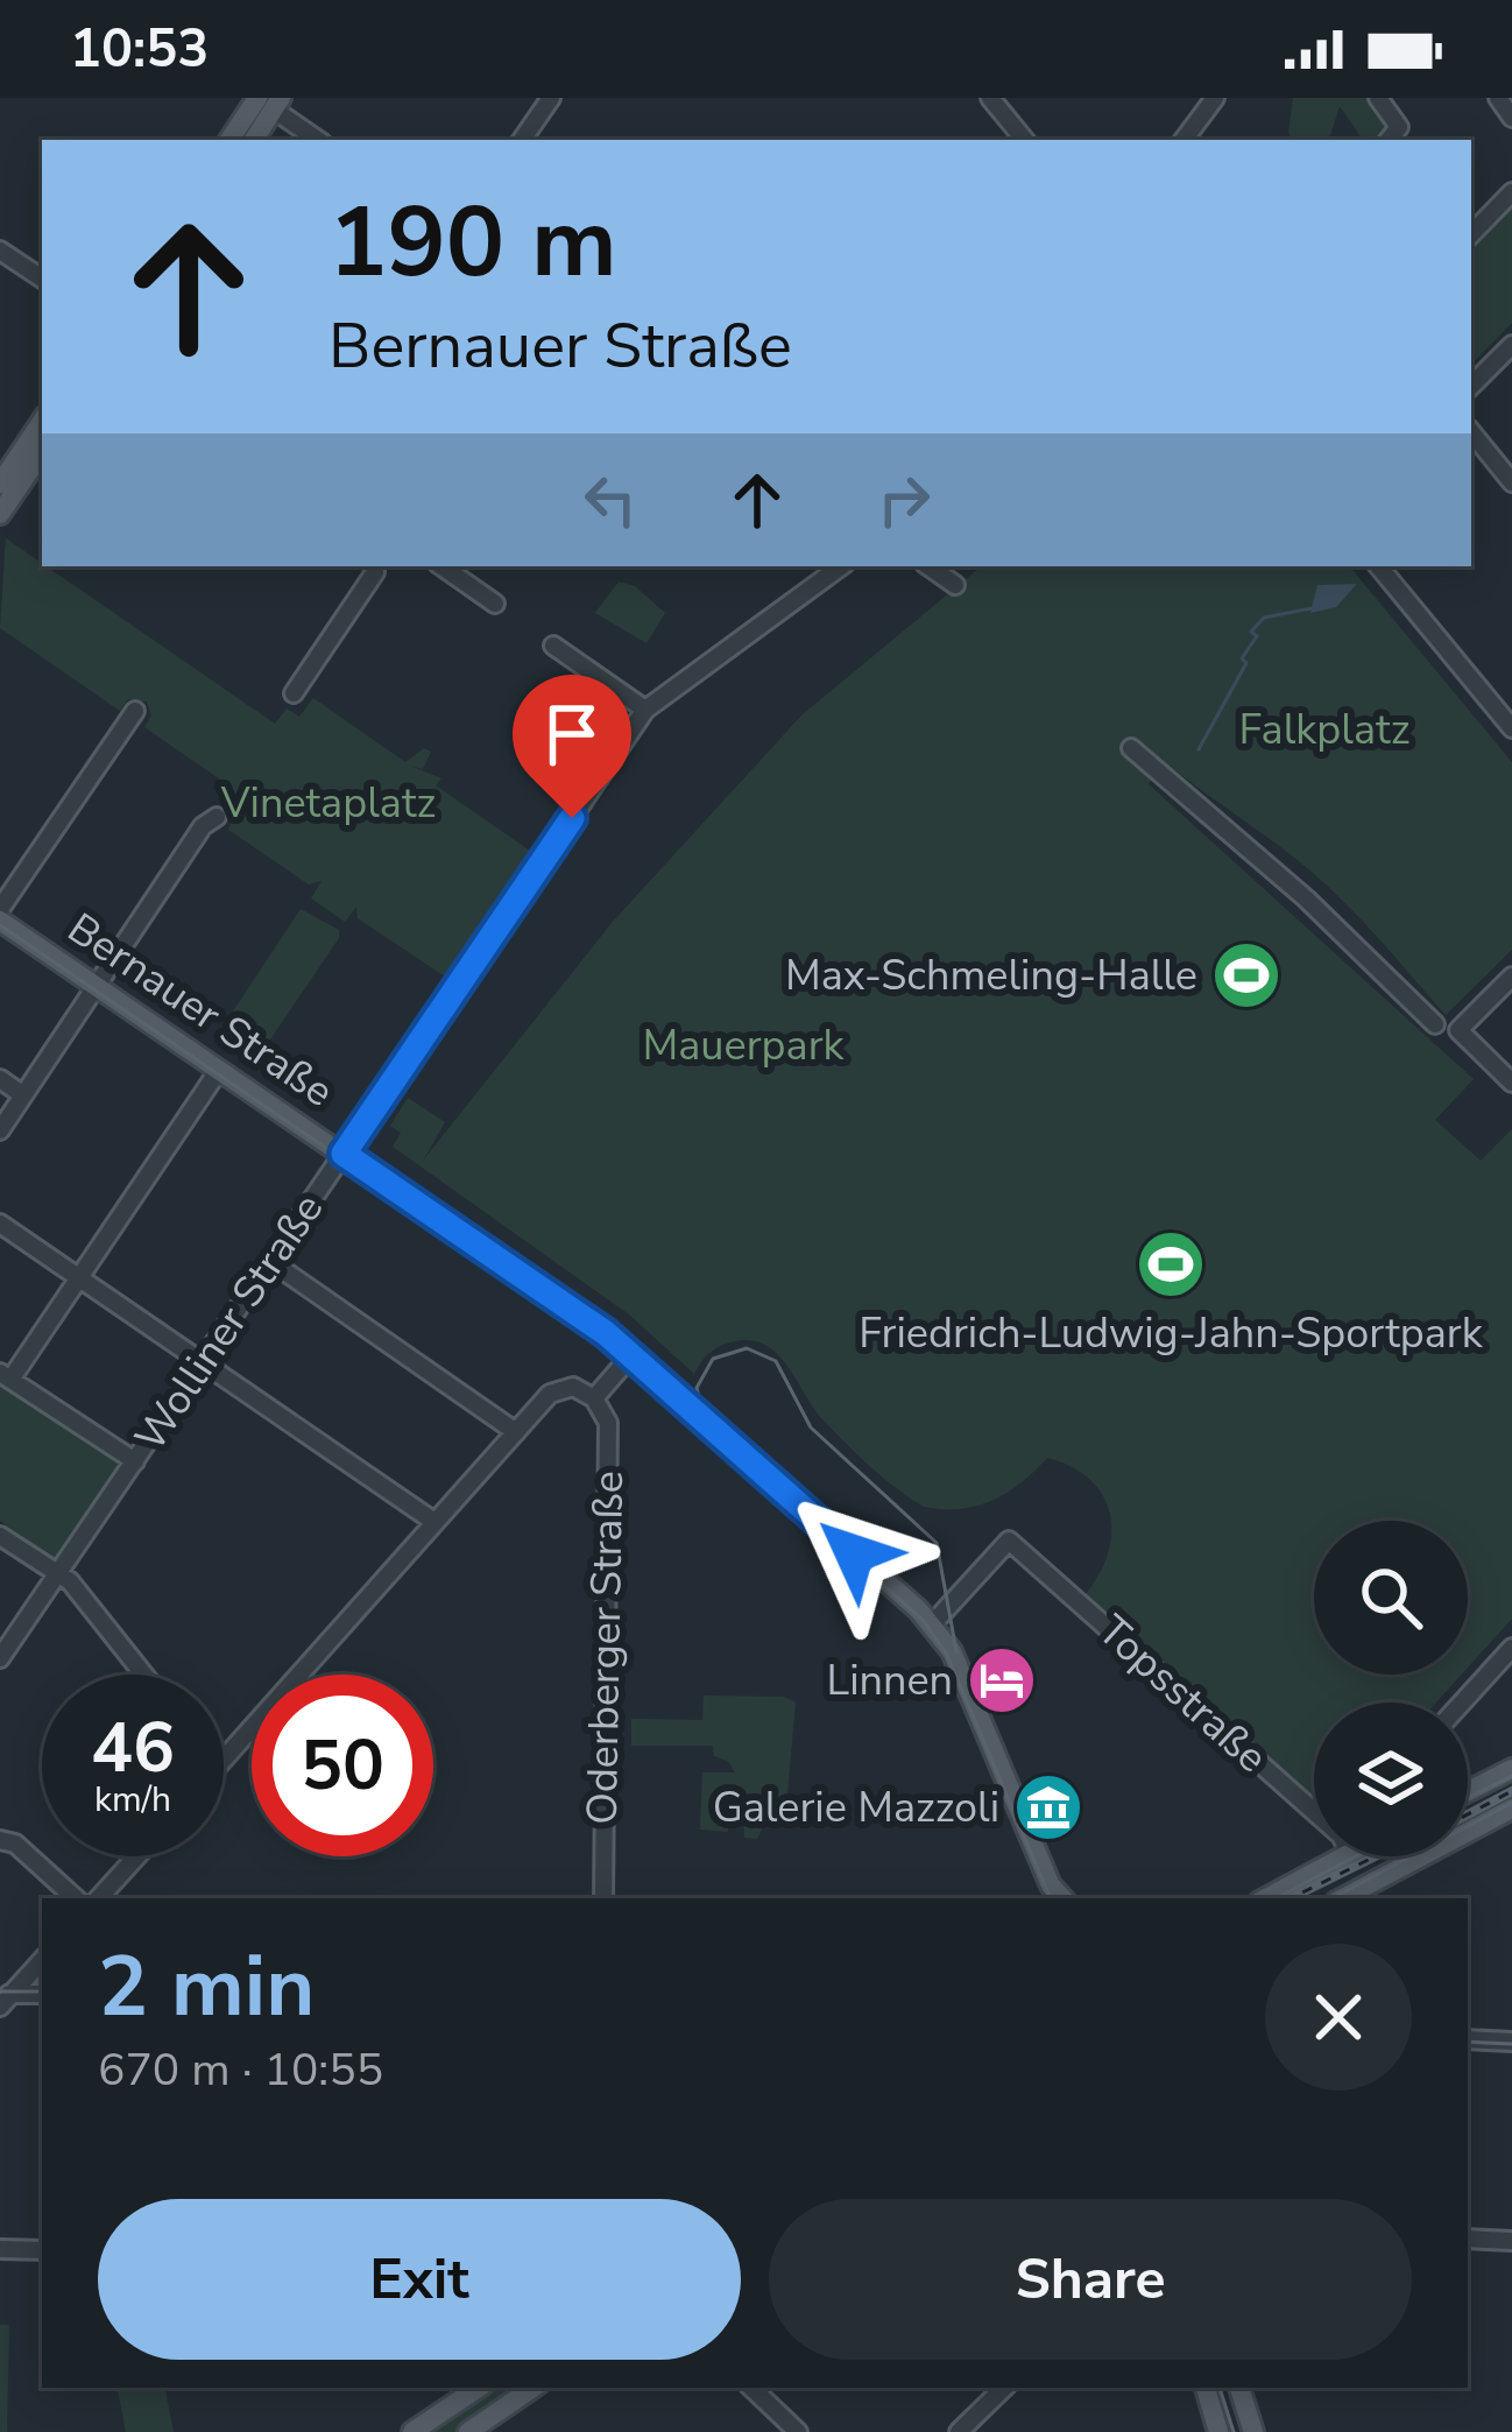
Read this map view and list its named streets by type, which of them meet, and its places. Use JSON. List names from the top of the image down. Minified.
{"streets":{"main road":["Bernauer Straße"],"street":["Wolliner Straße","Oderberger Straße","Topsstraße"]},"crossings":[["Bernauer Straße","Wolliner Straße"],["Bernauer Straße","Topsstraße"]],"parks":["Falkplatz","Vinetaplatz","Mauerpark"],"places":{"sports":["Max-Schmeling-Halle","Friedrich-Ludwig-Jahn-Sportpark"],"hotel":["Linnen"],"museum":["Galerie Mazzoli"]},"page":{"status":"10:53","turn":["190 m","Bernauer Straße"],"speed":"46 km/h","limit":"50","heading":["2 min","670 m · 10:55"],"buttons":["Exit","Share"]}}
